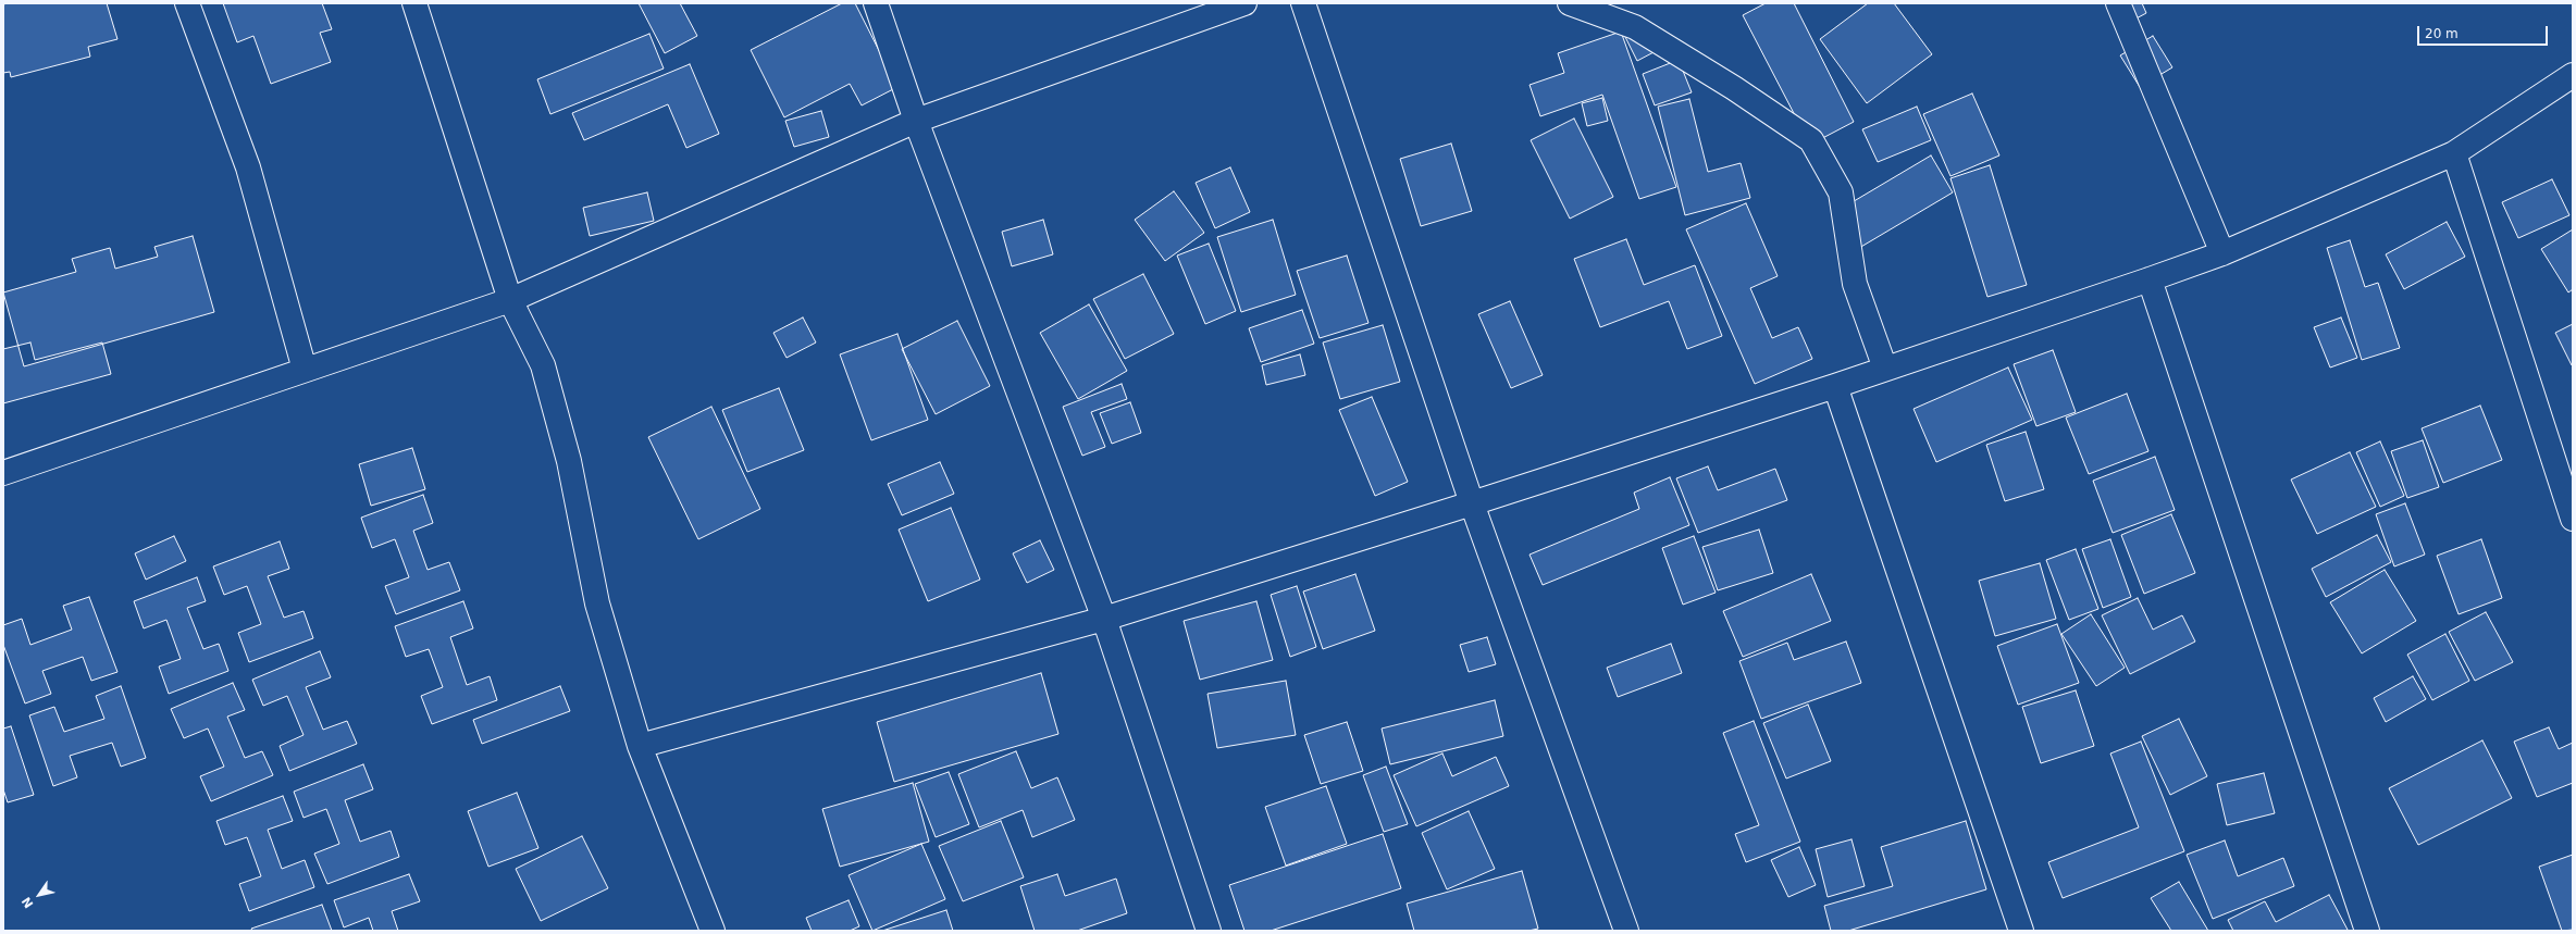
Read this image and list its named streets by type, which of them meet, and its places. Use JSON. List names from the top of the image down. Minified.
{"scale_bar":"20 m","north":"bottom left"}
